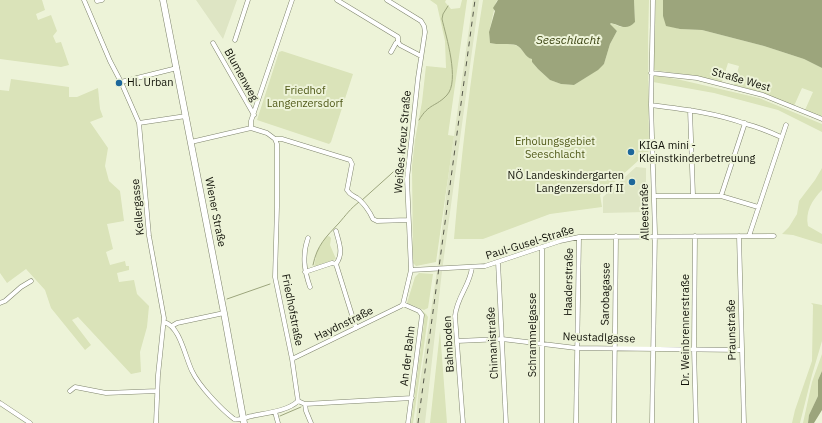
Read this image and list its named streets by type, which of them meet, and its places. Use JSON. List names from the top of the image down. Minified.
{"streets":{"main road":["Wiener Straße"],"street":["Blumenweg","Straße West","Weißes Kreuz Straße","Kellergasse","Alleestraße","Paul-Gusel-Straße","Haaderstraße","Sarobagasse","Friedhofstraße","Haydnstraße","Dr. Weinbrennerstraße","Praunstraße","Schrammelgasse","Neustadlgasse","Chimanistraße","Bahnboden","An der Bahn"]},"crossings":[["Straße West","Alleestraße"],["Weißes Kreuz Straße","Paul-Gusel-Straße"],["Weißes Kreuz Straße","Haydnstraße"],["Weißes Kreuz Straße","An der Bahn"],["Alleestraße","Paul-Gusel-Straße"],["Alleestraße","Neustadlgasse"],["Paul-Gusel-Straße","Haaderstraße"],["Paul-Gusel-Straße","Sarobagasse"],["Paul-Gusel-Straße","Dr. Weinbrennerstraße"],["Paul-Gusel-Straße","Praunstraße"],["Paul-Gusel-Straße","Schrammelgasse"],["Paul-Gusel-Straße","Chimanistraße"],["Paul-Gusel-Straße","Bahnboden"],["Haaderstraße","Neustadlgasse"],["Sarobagasse","Neustadlgasse"],["Friedhofstraße","Haydnstraße"],["Haydnstraße","An der Bahn"],["Dr. Weinbrennerstraße","Neustadlgasse"],["Praunstraße","Neustadlgasse"],["Schrammelgasse","Neustadlgasse"],["Neustadlgasse","Chimanistraße"],["Neustadlgasse","Bahnboden"]],"water":["Seeschlacht"],"parks":["Friedhof Langenzersdorf","Erholungsgebiet Seeschlacht"],"places":["Hl. Urban","KIGA mini - Kleinstkinderbetreuung","NÖ Landeskindergarten Langenzersdorf II"]}
